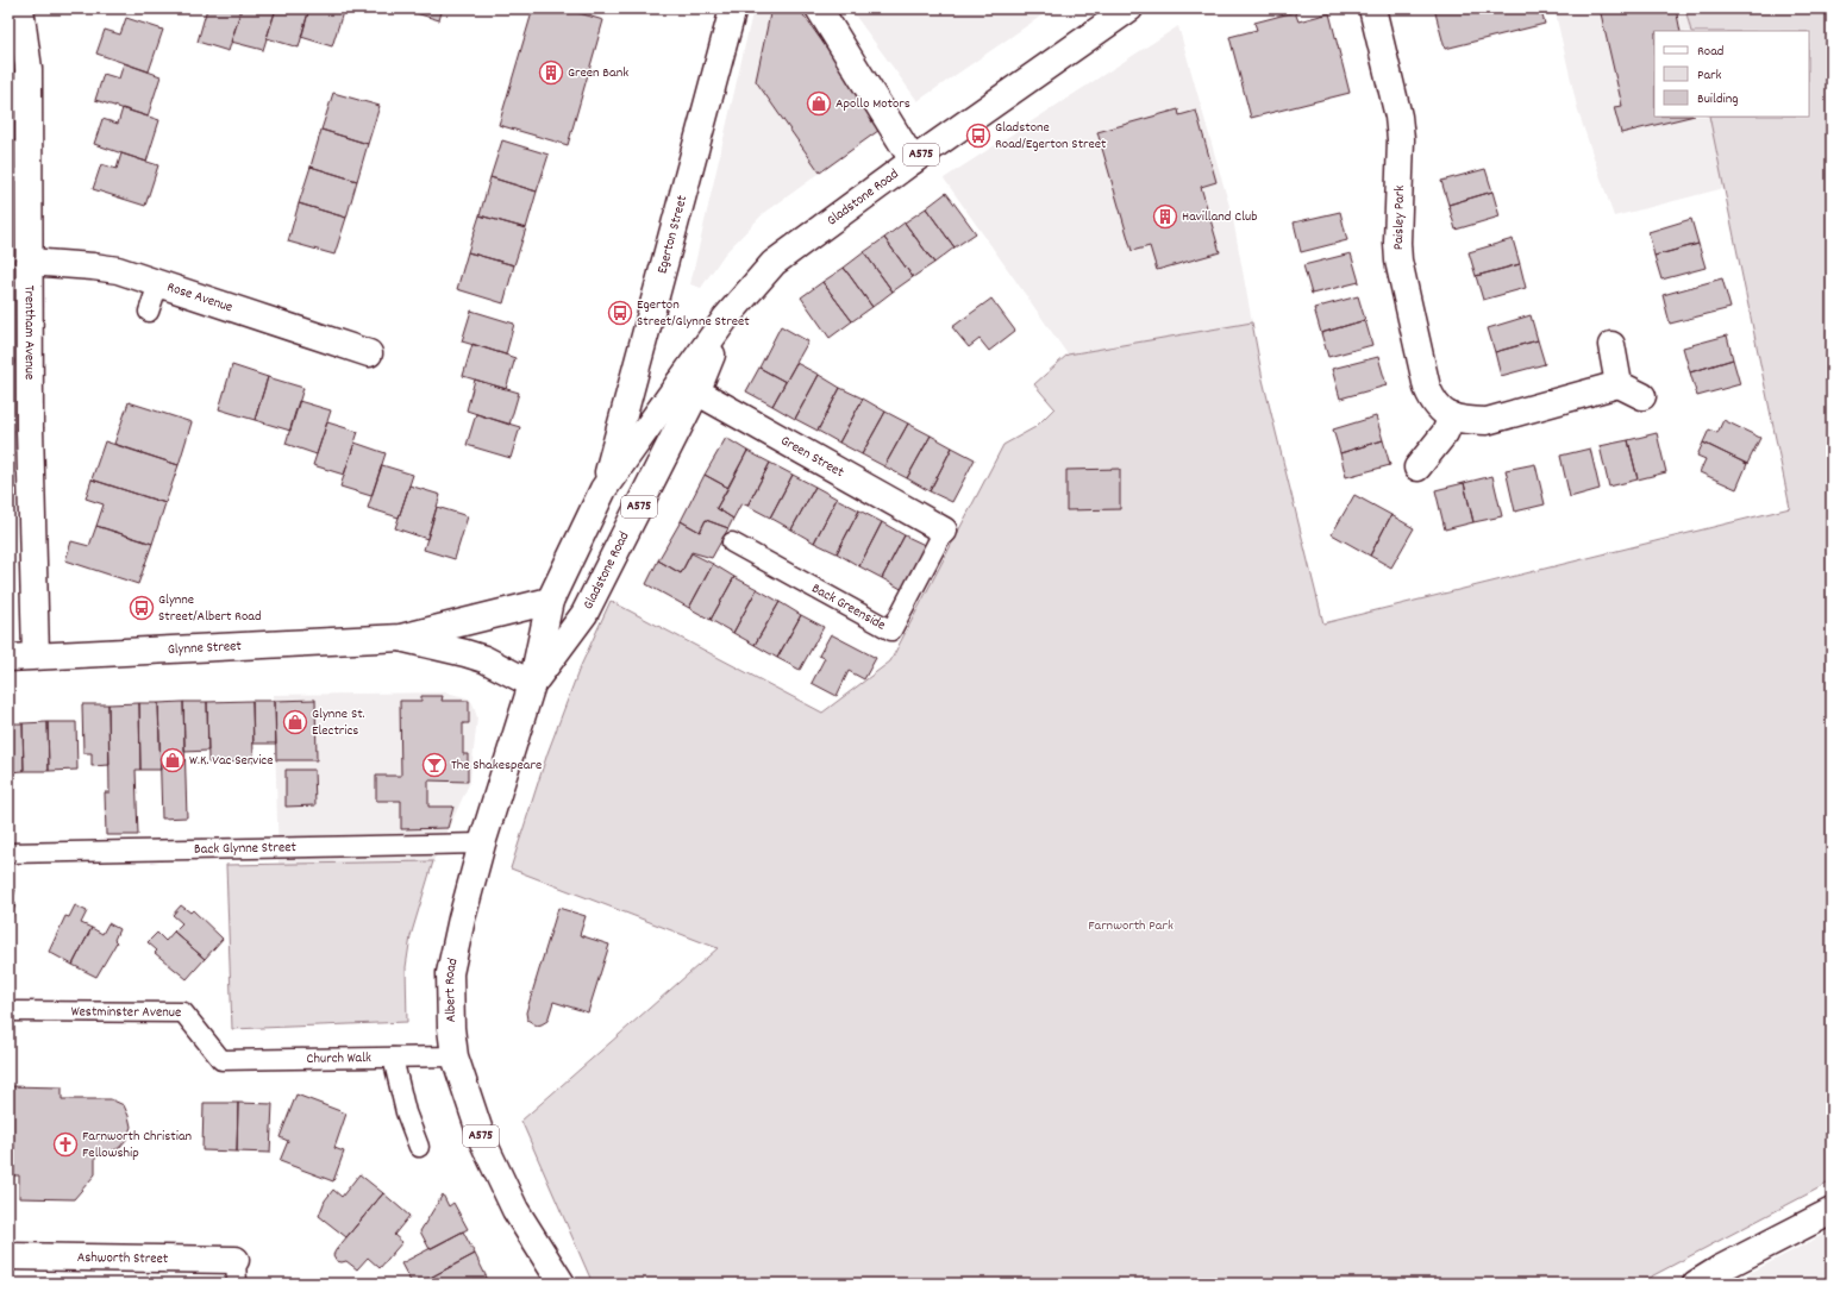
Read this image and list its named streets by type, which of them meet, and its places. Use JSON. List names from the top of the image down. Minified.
{"streets":{"main road":["A575","Gladstone Road","Paisley Park","Egerton Street","Rose Avenue","Trentham Avenue","Green Street","Glynne Street","Albert Road","Ashworth Street"],"lane":["Back Greenside","Back Glynne Street","Westminster Avenue","Church Walk"]},"crossings":[["A575","Gladstone Road"],["A575","Egerton Street"],["A575","Glynne Street"],["A575","Albert Road"],["Gladstone Road","Egerton Street"],["Gladstone Road","Green Street"],["Gladstone Road","Glynne Street"],["Gladstone Road","Albert Road"],["Rose Avenue","Trentham Avenue"],["Trentham Avenue","Glynne Street"],["Green Street","Back Greenside"],["Glynne Street","Albert Road"],["Back Glynne Street","Albert Road"],["Albert Road","Church Walk"],["Westminster Avenue","Church Walk"]],"parks":["Farnworth Park"],"places":{"building":["Green Bank","Havilland Club"],"shop":["Apollo Motors","Glynne St. Electrics","W.K. Vac Service"],"bus stop":["Gladstone Road/Egerton Street","Egerton Street/Glynne Street","Glynne Street/Albert Road"],"bar":["The Shakespeare"],"church":["Farnworth Christian Fellowship"]},"legend":["Road","Park","Building"]}
